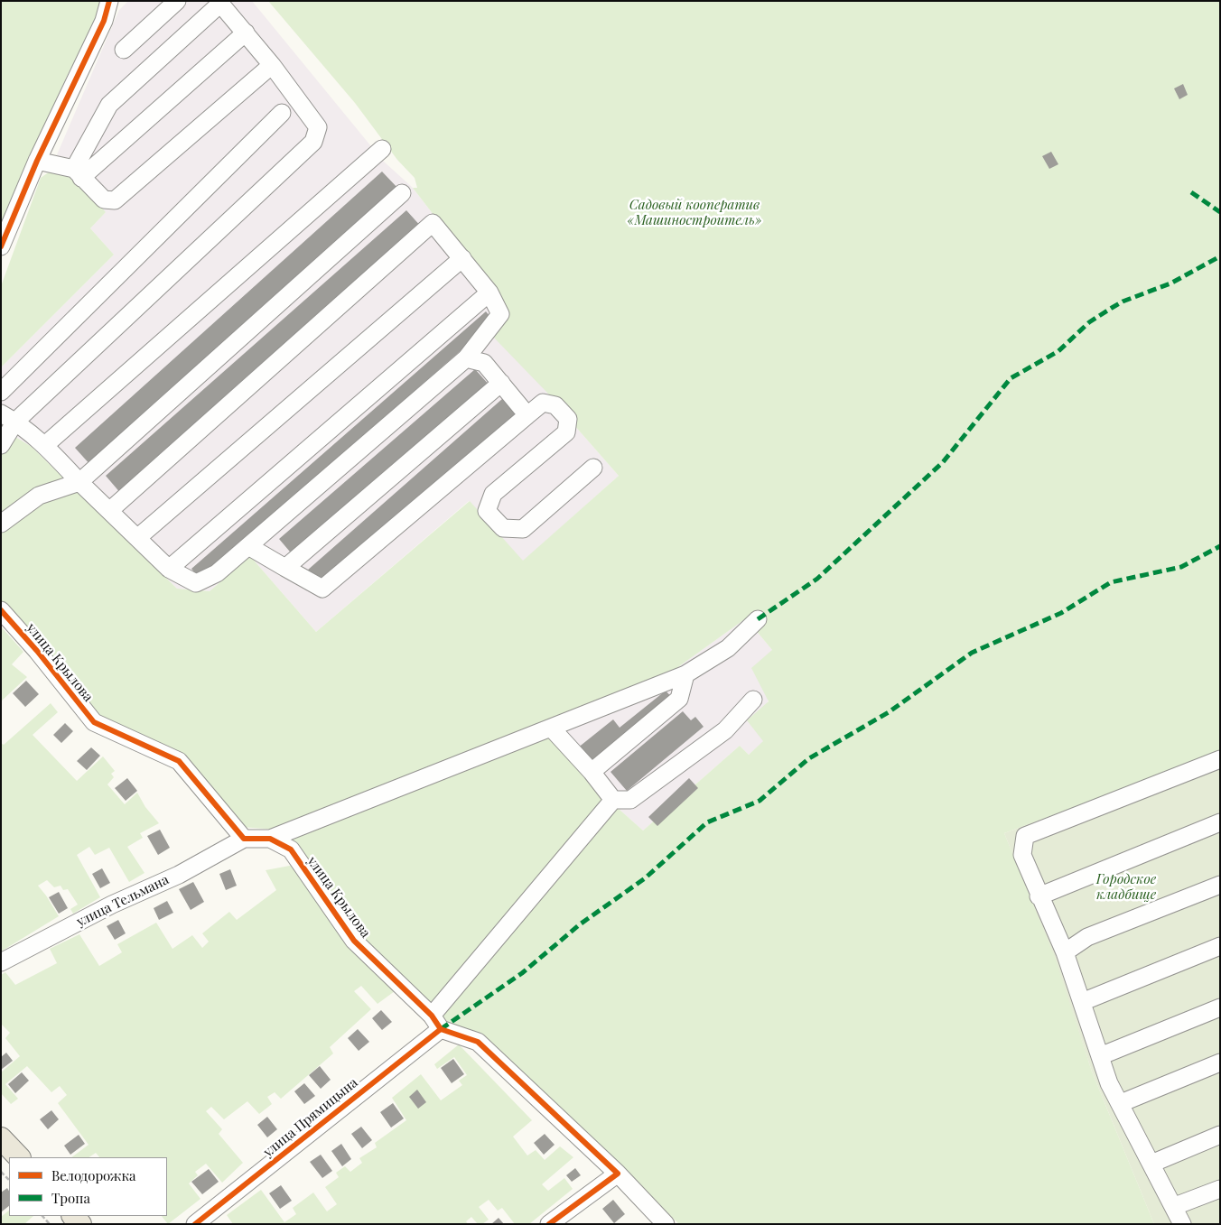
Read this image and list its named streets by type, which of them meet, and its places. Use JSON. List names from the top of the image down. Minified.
{"streets":{"street":["улица Крылова","улица Тельмана","улица Прямицына"]},"crossings":[["улица Крылова","улица Тельмана"],["улица Крылова","улица Прямицына"]],"parks":["Садовый кооператив «Машиностроитель»","Городское кладбище"],"legend":["Велодорожка","Тропа"]}
